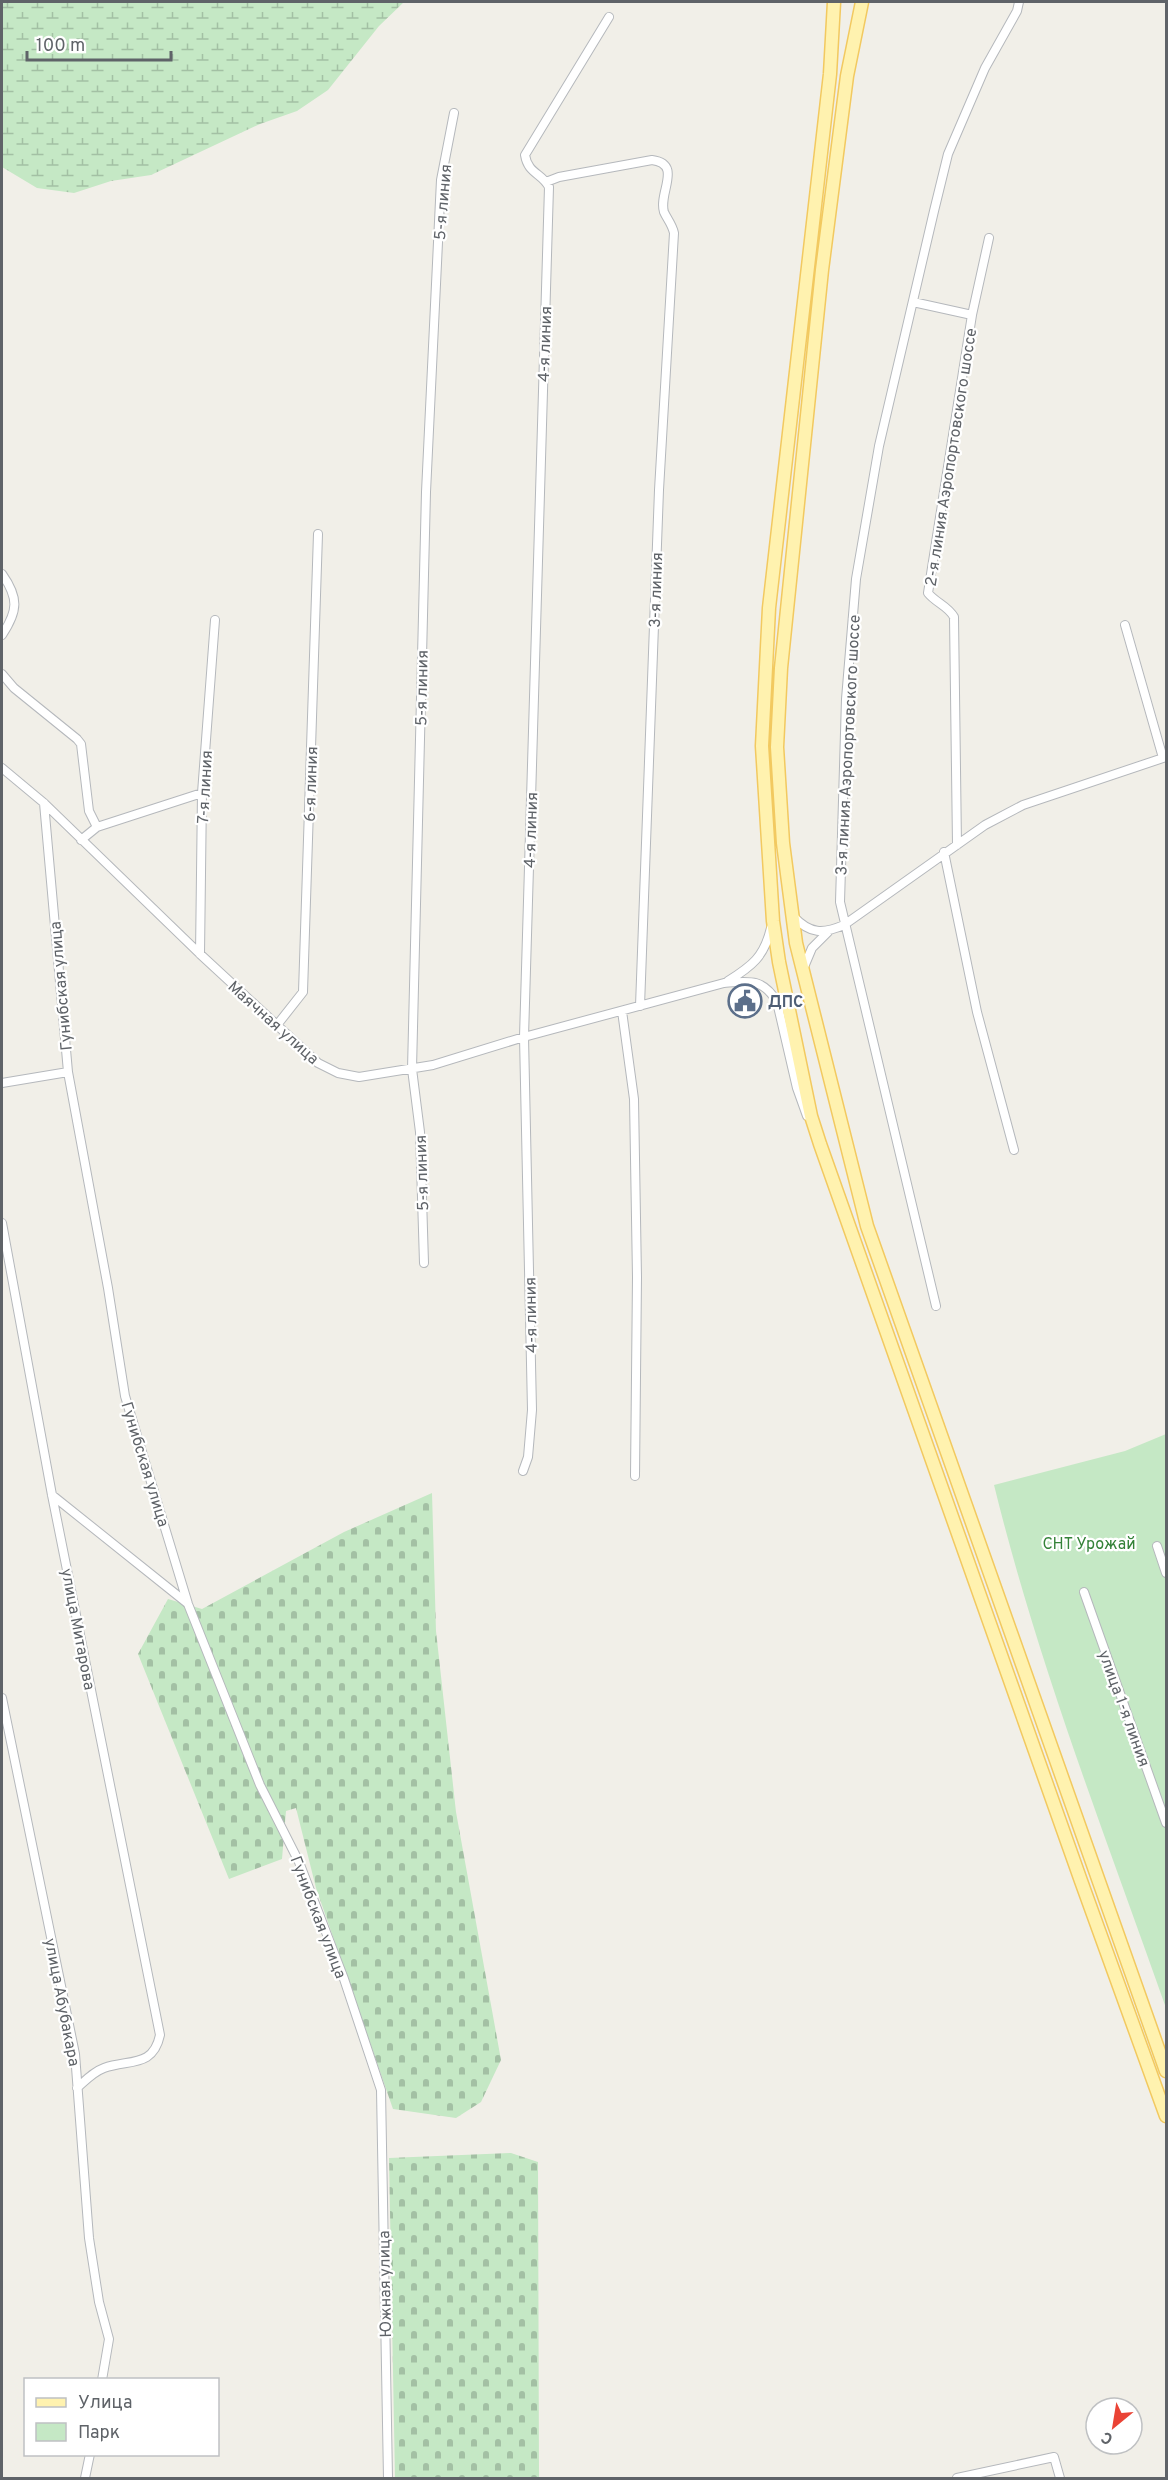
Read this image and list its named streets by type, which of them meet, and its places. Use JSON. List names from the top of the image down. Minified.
{"streets":{"street":["5-я линия","4-я линия","2-я линия Аэропортовского шоссе","3-я линия","3-я линия Аэропортовского шоссе","6-я линия","7-я линия","Гунибская улица","Маячная улица","улица Митарова","улица 1-я линия","улица Абубакара","Южная улица"]},"crossings":[["5-я линия","Маячная улица"],["4-я линия","3-я линия"],["4-я линия","Маячная улица"],["3-я линия","Маячная улица"],["6-я линия","Маячная улица"],["7-я линия","Маячная улица"],["Гунибская улица","Маячная улица"],["Гунибская улица","Южная улица"],["улица Митарова","улица Абубакара"]],"parks":["СНТ Урожай"],"places":{"public building":["ДПС"]},"legend":["Улица","Парк"],"scale_bar":"100 m","north":"bottom left"}
